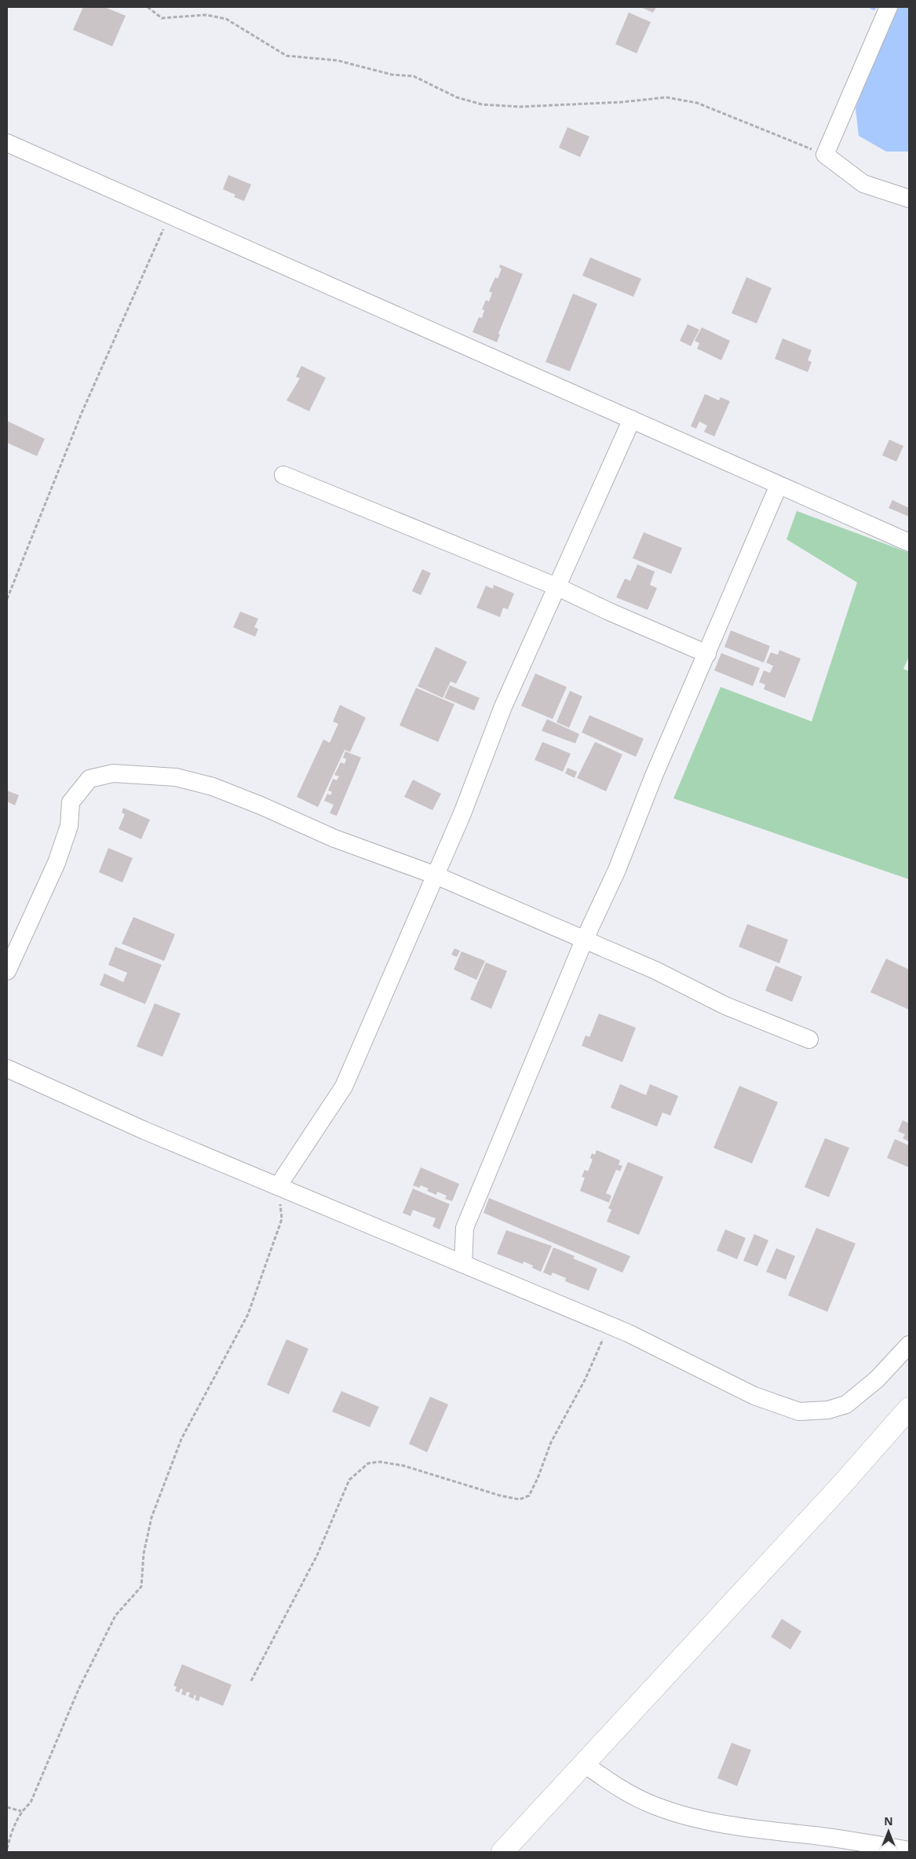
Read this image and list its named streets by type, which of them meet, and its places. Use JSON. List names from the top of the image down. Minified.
{"north":"top"}
